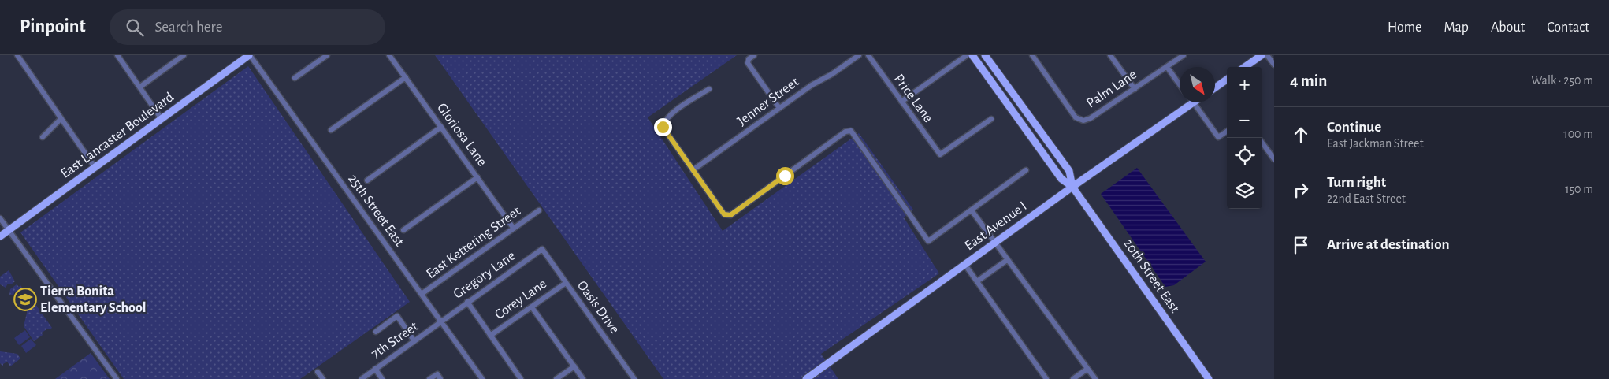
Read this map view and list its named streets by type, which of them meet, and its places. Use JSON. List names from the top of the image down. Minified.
{"streets":{"main road":["East Lancaster Boulevard","East Avenue I","20th Street East"],"street":["Palm Lane","Price Lane","Jenner Street","Gloriosa Lane","25th Street East","East Kettering Street","Gregory Lane","Corey Lane","Oasis Drive","7th Street"]},"crossings":[["Gloriosa Lane","East Kettering Street"],["East Lancaster Boulevard","25th Street East"],["25th Street East","East Kettering Street"],["25th Street East","Gregory Lane"],["25th Street East","7th Street"],["East Avenue I","20th Street East"],["Gregory Lane","Oasis Drive"],["Gregory Lane","7th Street"],["Corey Lane","Oasis Drive"]],"places":{"school or university":["Tierra Bonita Elementary School"]},"north":"bottom right","page":{"header":"Pinpoint","search":"Search here","nav":["Home","Map","About","Contact"],"heading":["4 min","Walk · 250 m"],"map_buttons":["+","−"],"list":[["Continue","East Jackman Street","100 m"],["Turn right","22nd East Street","150 m"],"Arrive at destination"]}}
